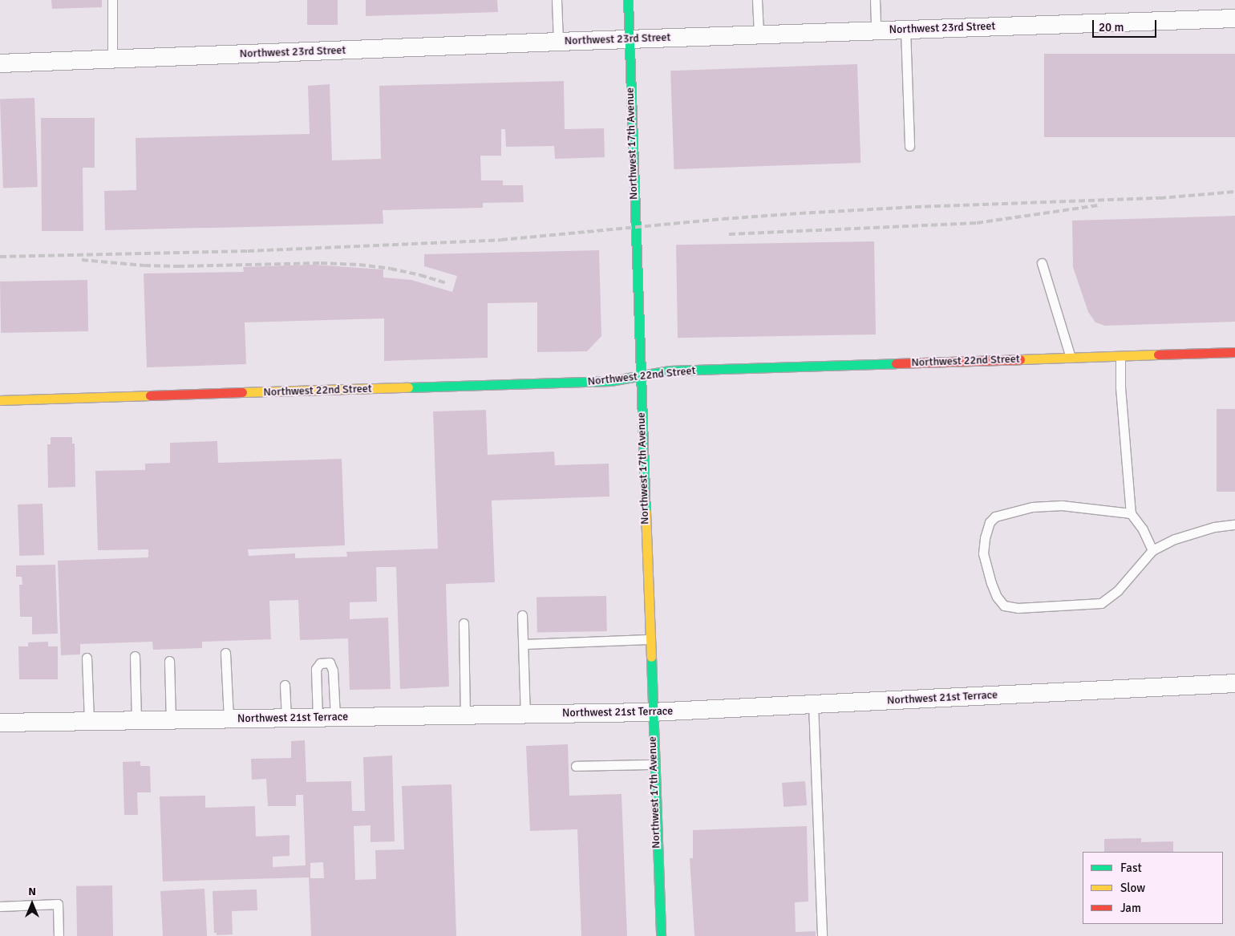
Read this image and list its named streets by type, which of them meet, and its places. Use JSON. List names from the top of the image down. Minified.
{"streets":{"street":["Northwest 23rd Street","Northwest 17th Avenue","Northwest 22nd Street","Northwest 21st Terrace"]},"crossings":[["Northwest 23rd Street","Northwest 17th Avenue"],["Northwest 17th Avenue","Northwest 22nd Street"],["Northwest 17th Avenue","Northwest 21st Terrace"]],"legend":["Fast","Slow","Jam"],"scale_bar":"20 m","north":"top"}
